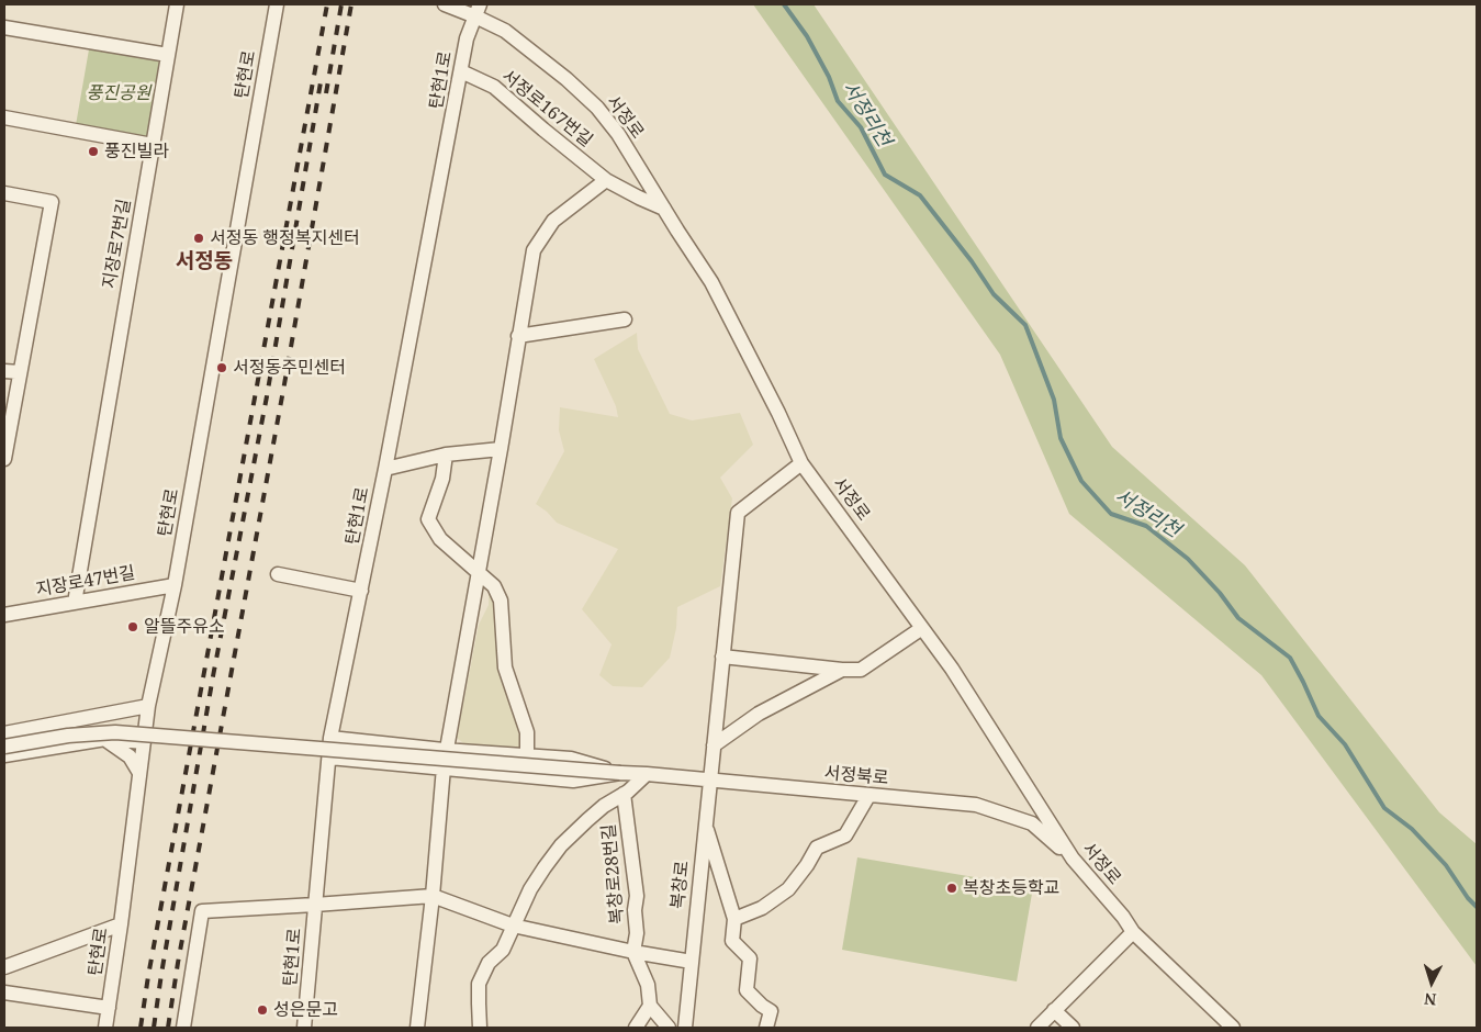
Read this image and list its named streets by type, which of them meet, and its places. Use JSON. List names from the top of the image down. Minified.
{"streets":{"street":["탄현로","탄현1로","서정로167번길","서정로","지장로7번길","지장로47번길","서정북로","복창로28번길","복창로"]},"crossings":[["탄현로","지장로47번길"],["탄현1로","서정로167번길"],["탄현1로","서정로"],["탄현1로","복창로28번길"],["서정로167번길","서정로"],["서정로","서정북로"],["서정로","복창로"],["지장로7번길","지장로47번길"],["서정북로","복창로28번길"],["서정북로","복창로"],["복창로28번길","복창로"]],"districts":["서정동"],"water":["서정리천"],"parks":["풍진공원"],"places":["풍진빌라","서정동 행정복지센터","서정동주민센터","알뜰주유소","복창초등학교","성은문고"],"north":"bottom"}
